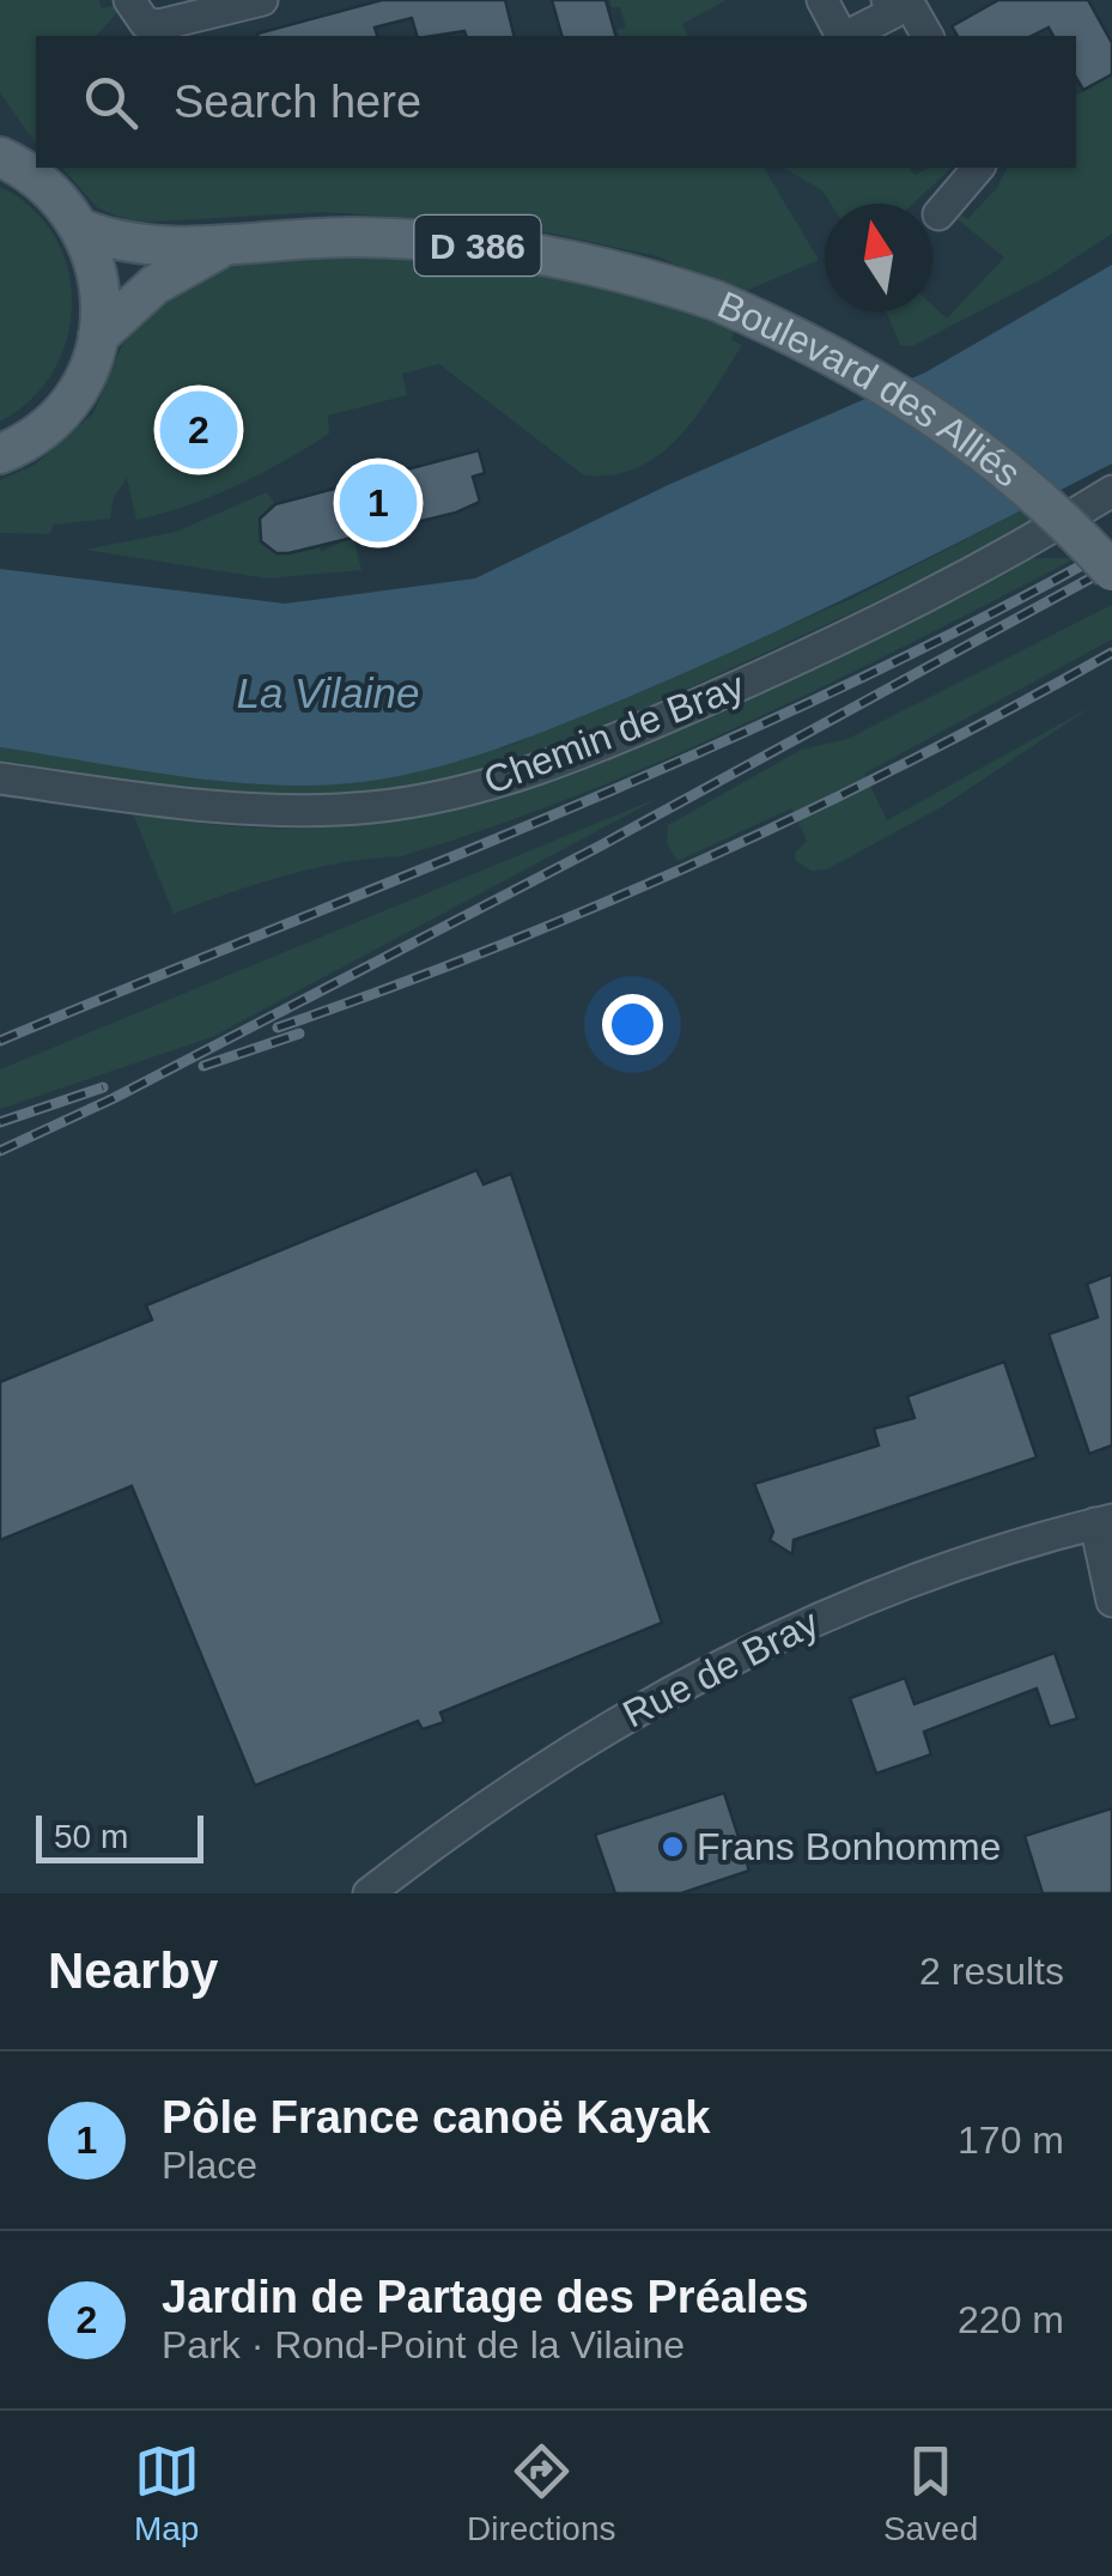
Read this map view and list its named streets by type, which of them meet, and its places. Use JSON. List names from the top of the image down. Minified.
{"streets":{"main road":["D 386","Boulevard des Alliés"],"street":["Chemin de Bray","Rue de Bray"]},"water":["La Vilaine"],"places":["Frans Bonhomme"],"scale_bar":"50 m","north":"top","page":{"search":"Search here","pins":["2","1"],"scale":"50 m","heading":["Nearby","2 results"],"list":[{"mark":"1","name":"Pôle France canoë Kayak","note":"Place","value":"170 m"},{"mark":"2","name":"Jardin de Partage des Préales","note":"Park · Rond-Point de la Vilaine","value":"220 m"}],"nav":["Map","Directions","Saved"]}}
